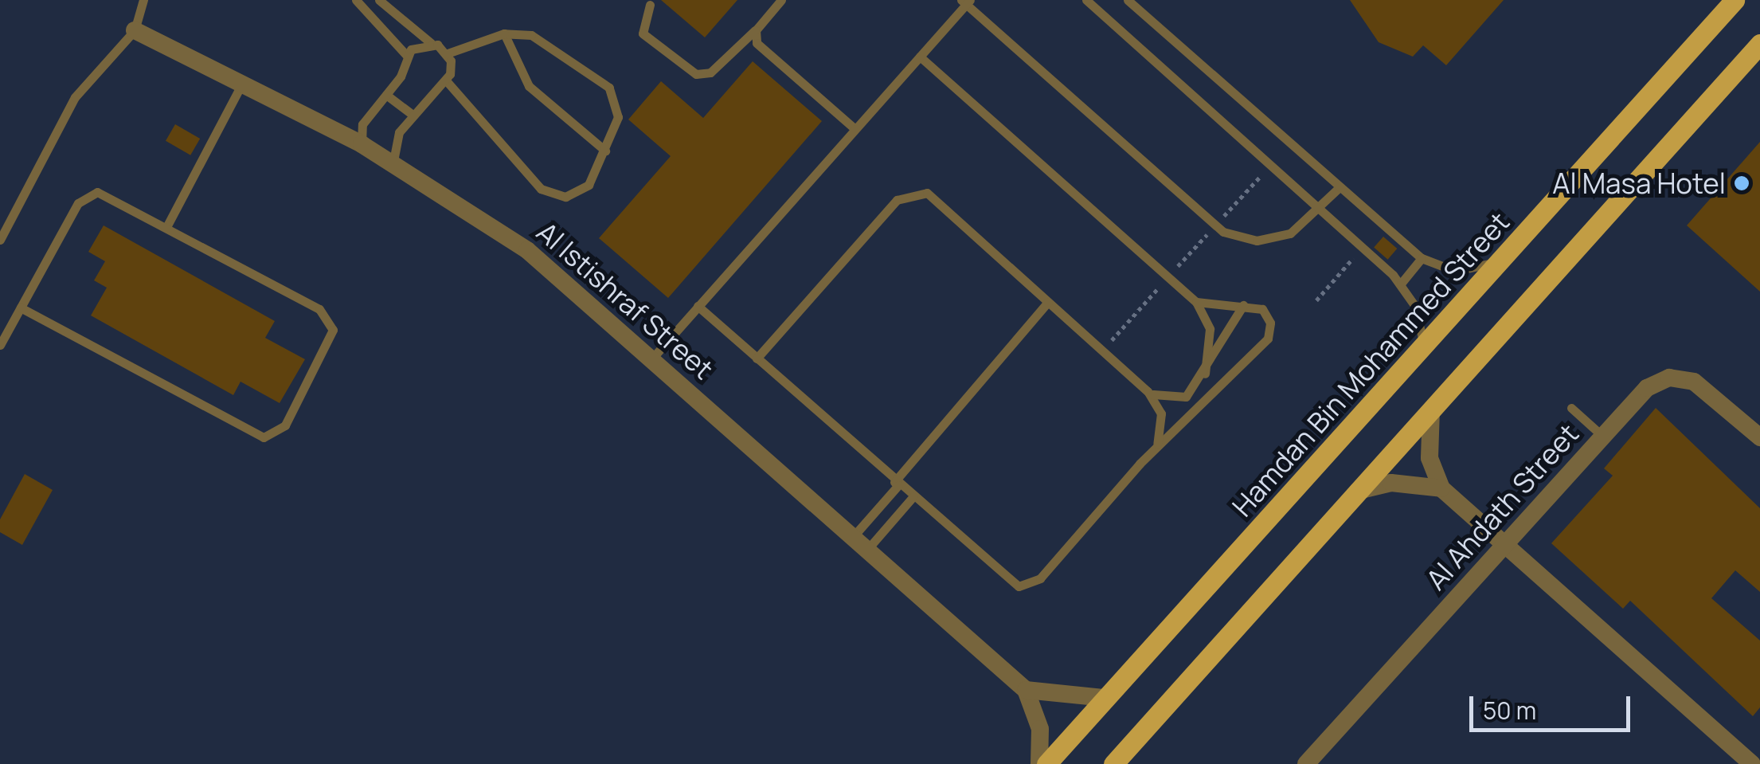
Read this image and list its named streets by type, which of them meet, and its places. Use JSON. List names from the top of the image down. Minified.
{"streets":{"main road":["Hamdan Bin Mohammed Street"],"street":["Al Istishraf Street","Al Ahdath Street"]},"places":["Al Masa Hotel"],"scale_bar":"50 m"}
